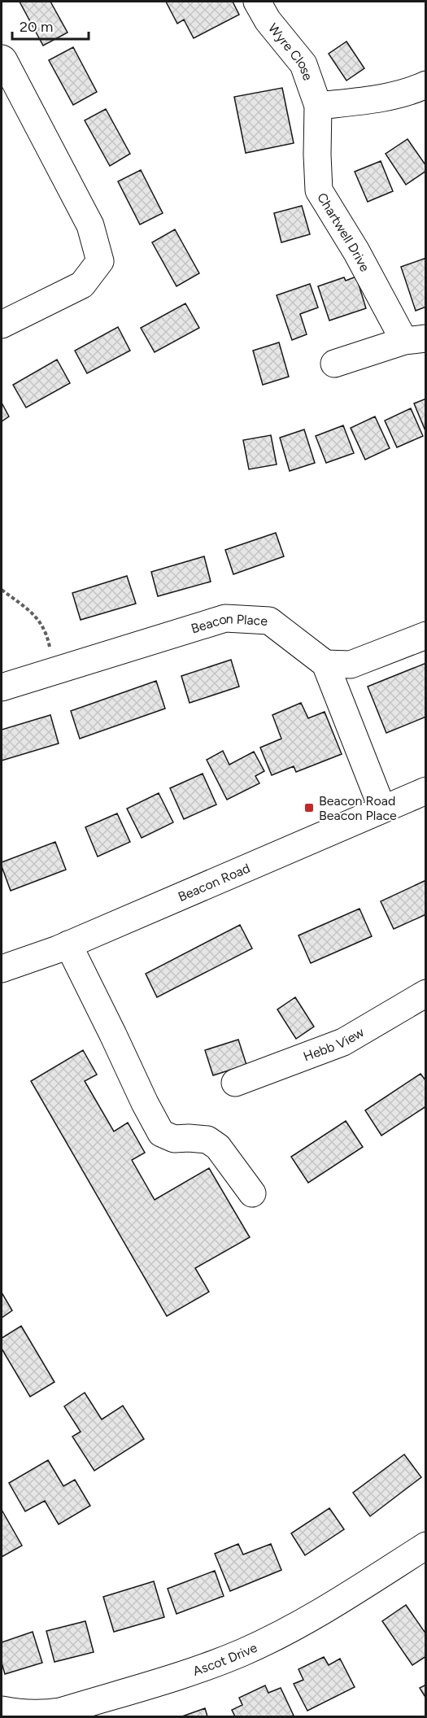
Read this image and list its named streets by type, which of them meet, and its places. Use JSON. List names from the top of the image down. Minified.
{"streets":{"street":["Wyre Close","Chartwell Drive","Beacon Place","Beacon Road","Hebb View","Ascot Drive"]},"crossings":[["Wyre Close","Chartwell Drive"]],"places":{"transit":["Beacon Road Beacon Place"]},"scale_bar":"20 m"}
